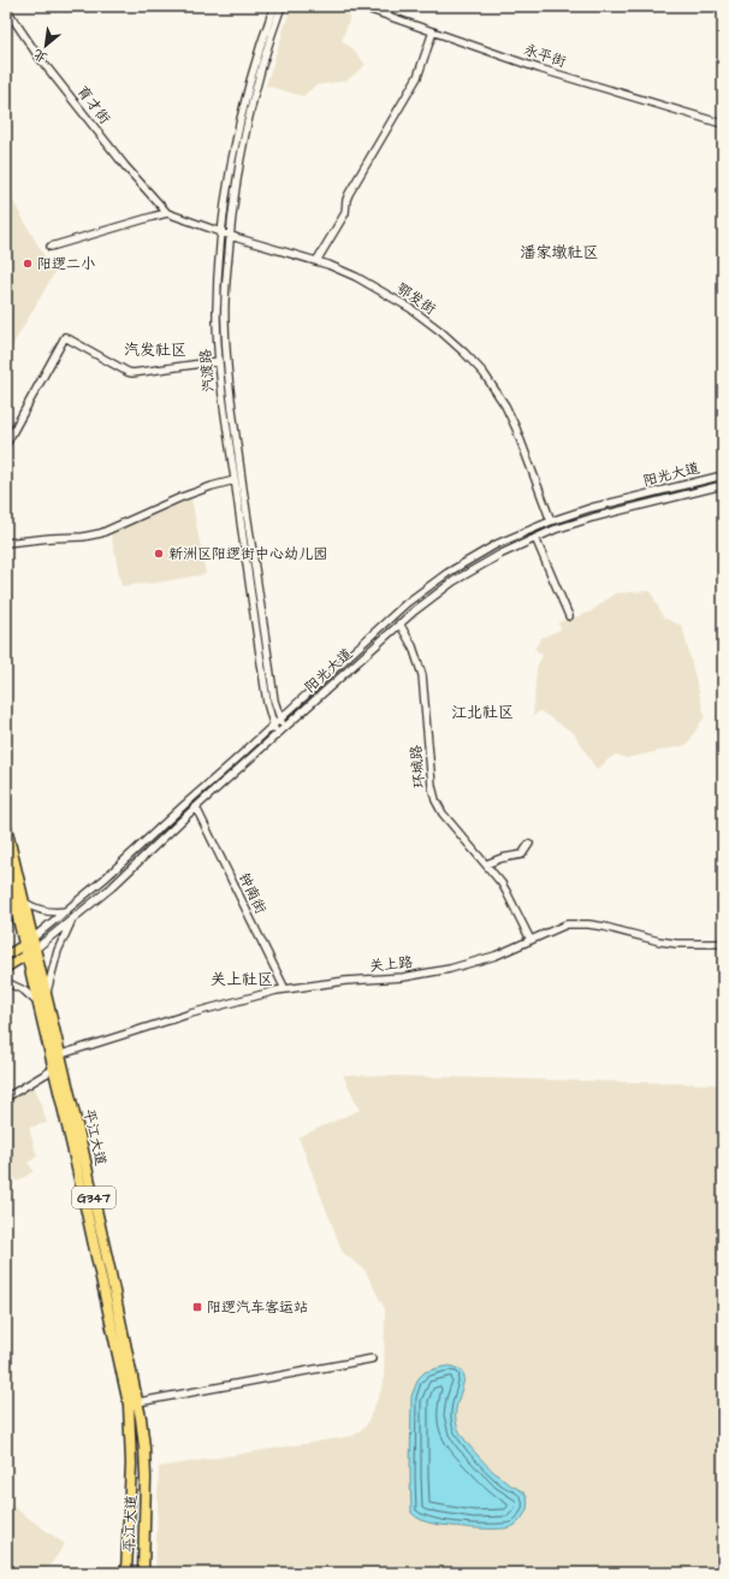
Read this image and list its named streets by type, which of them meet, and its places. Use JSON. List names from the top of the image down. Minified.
{"streets":{"highway":["平江大道","G347"],"main road":["阳光大道"],"street":["永平街","育才街","鄂发街","汽渡路","环城路","钟南街","关上路"]},"crossings":[["育才街","鄂发街"],["鄂发街","汽渡路"],["鄂发街","阳光大道"],["汽渡路","阳光大道"],["阳光大道","环城路"],["阳光大道","钟南街"],["阳光大道","平江大道"],["环城路","关上路"],["钟南街","关上路"],["关上路","平江大道"]],"districts":["潘家墩社区","汽发社区","江北社区","关上社区"],"places":{"other":["阳逻二小","新洲区阳逻街中心幼儿园"],"transit":["阳逻汽车客运站"]},"north":"bottom left"}
